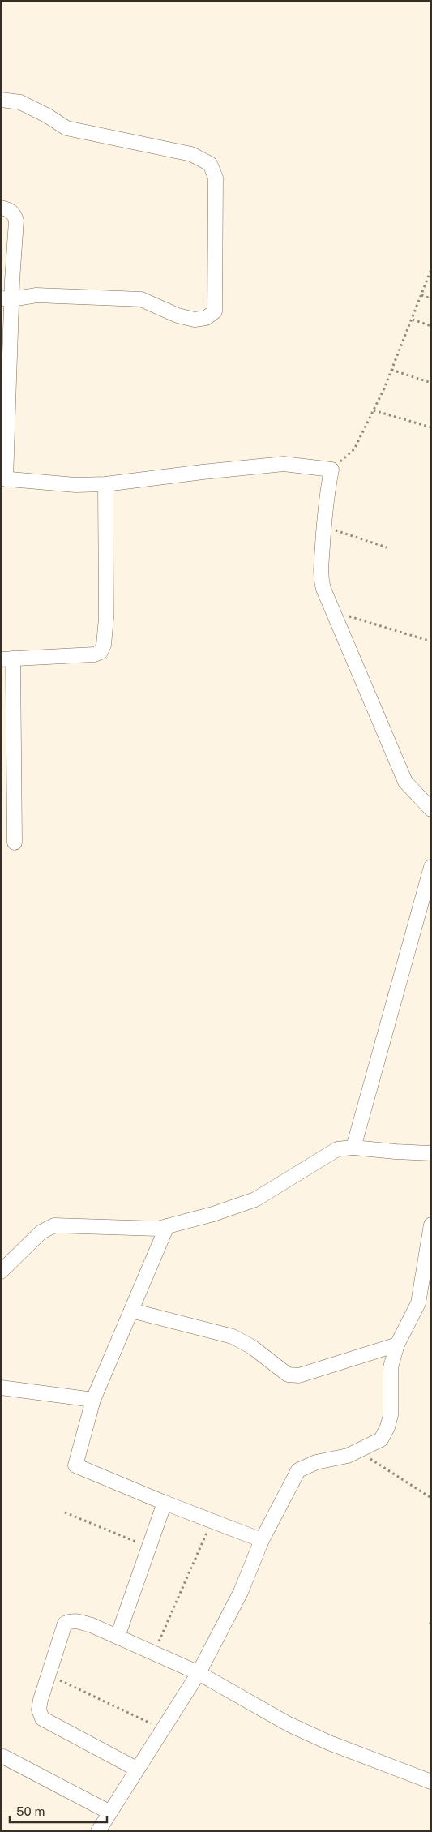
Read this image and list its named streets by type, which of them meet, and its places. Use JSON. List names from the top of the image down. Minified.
{"scale_bar":"50 m"}
